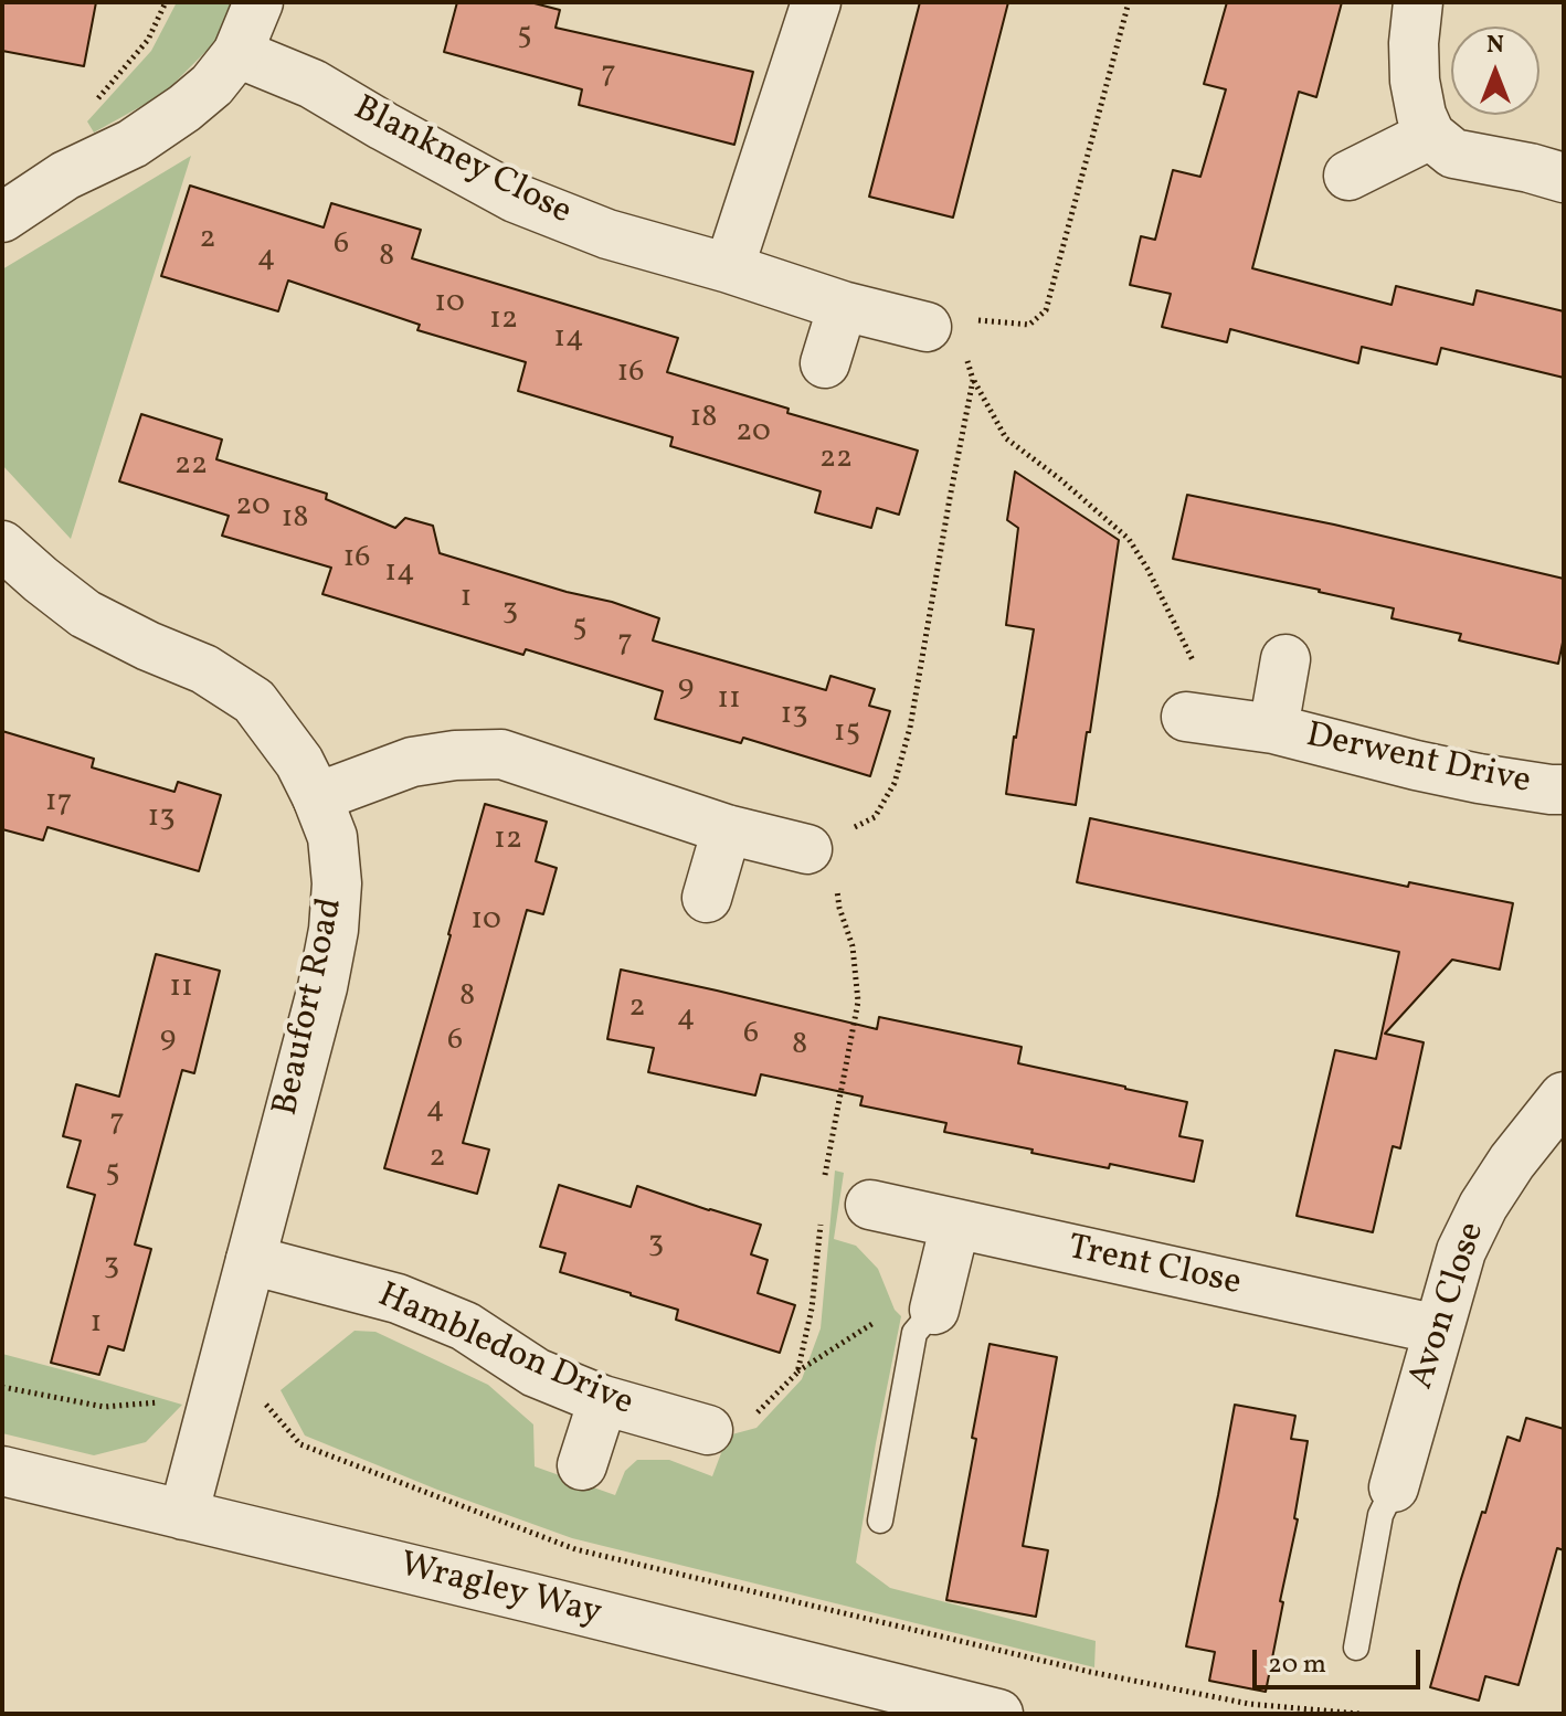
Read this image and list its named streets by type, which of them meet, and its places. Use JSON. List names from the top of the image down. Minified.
{"streets":{"street":["Blankney Close","Derwent Drive","Beaufort Road","Trent Close","Avon Close","Hambledon Drive","Wragley Way"]},"crossings":[["Beaufort Road","Hambledon Drive"],["Beaufort Road","Wragley Way"],["Trent Close","Avon Close"]],"house_numbers":["5","7","2","6","8","4","10","12","14","16","18","20","22","22","20","18","16","14","1","3","5","7","9","11","13","15","17","13","12","10","11","8","2","4","6","9","6","8","4","7","2","5","3","3","1"],"scale_bar":"20 m","north":"top"}
